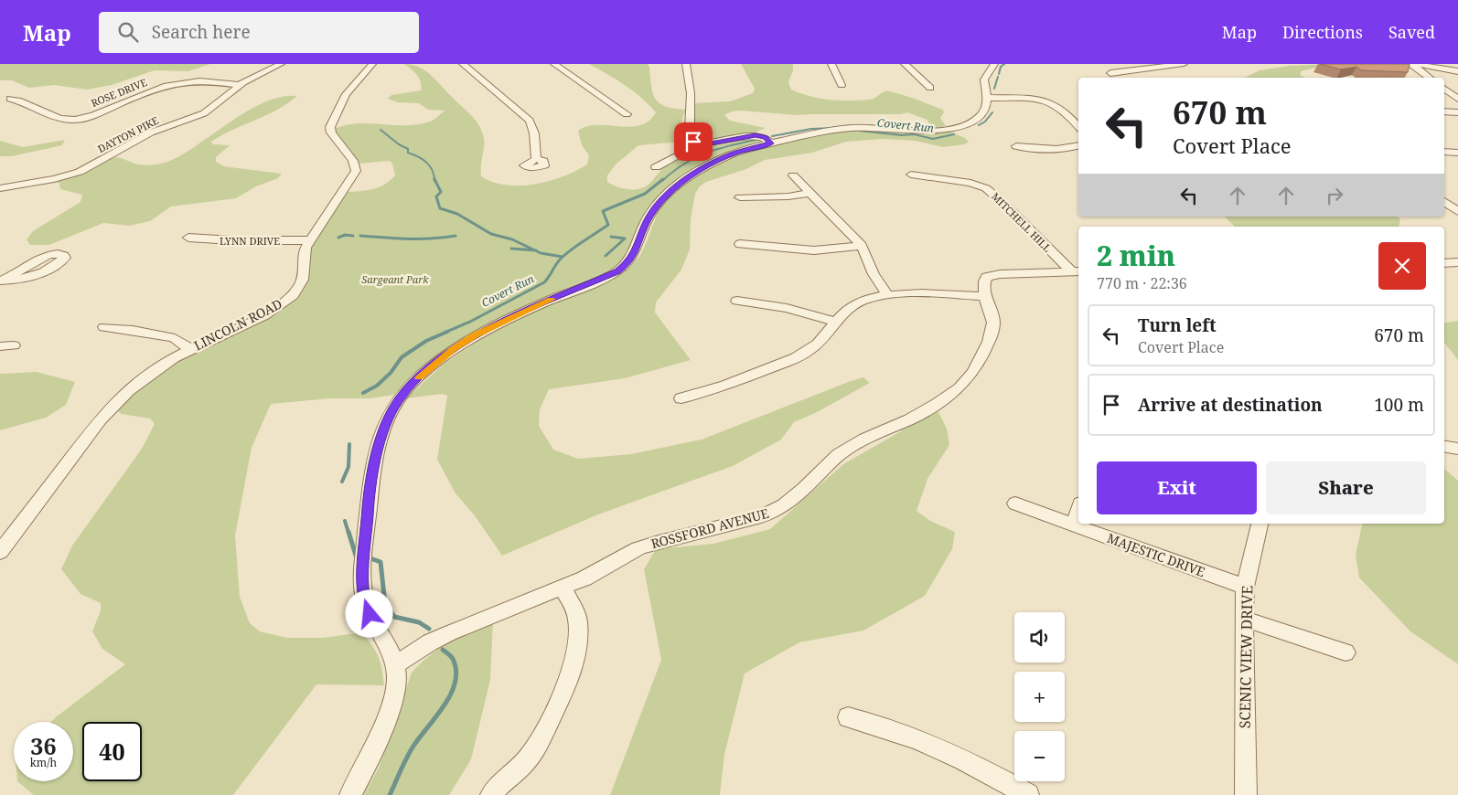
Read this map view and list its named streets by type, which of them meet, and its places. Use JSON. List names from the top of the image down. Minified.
{"streets":{"street":["ROSE DRIVE","DAYTON PIKE","MITCHELL HILL","LYNN DRIVE","LINCOLN ROAD","ROSSFORD AVENUE","MAJESTIC DRIVE","SCENIC VIEW DRIVE"]},"crossings":[["ROSE DRIVE","DAYTON PIKE"],["LYNN DRIVE","LINCOLN ROAD"],["MAJESTIC DRIVE","SCENIC VIEW DRIVE"]],"water":["Covert Run"],"parks":["Sargeant Park"],"page":{"header":"Map","search":"Search here","nav":["Map","Directions","Saved"],"turn":["670 m","Covert Place"],"heading":["2 min","770 m · 22:36"],"list":[{"name":"Turn left","note":"Covert Place","value":"670 m"},{"name":"Arrive at destination","value":"100 m"}],"buttons":["Exit","Share"],"map_buttons":["+","−"],"speed":"36 km/h","limit":"40"}}
